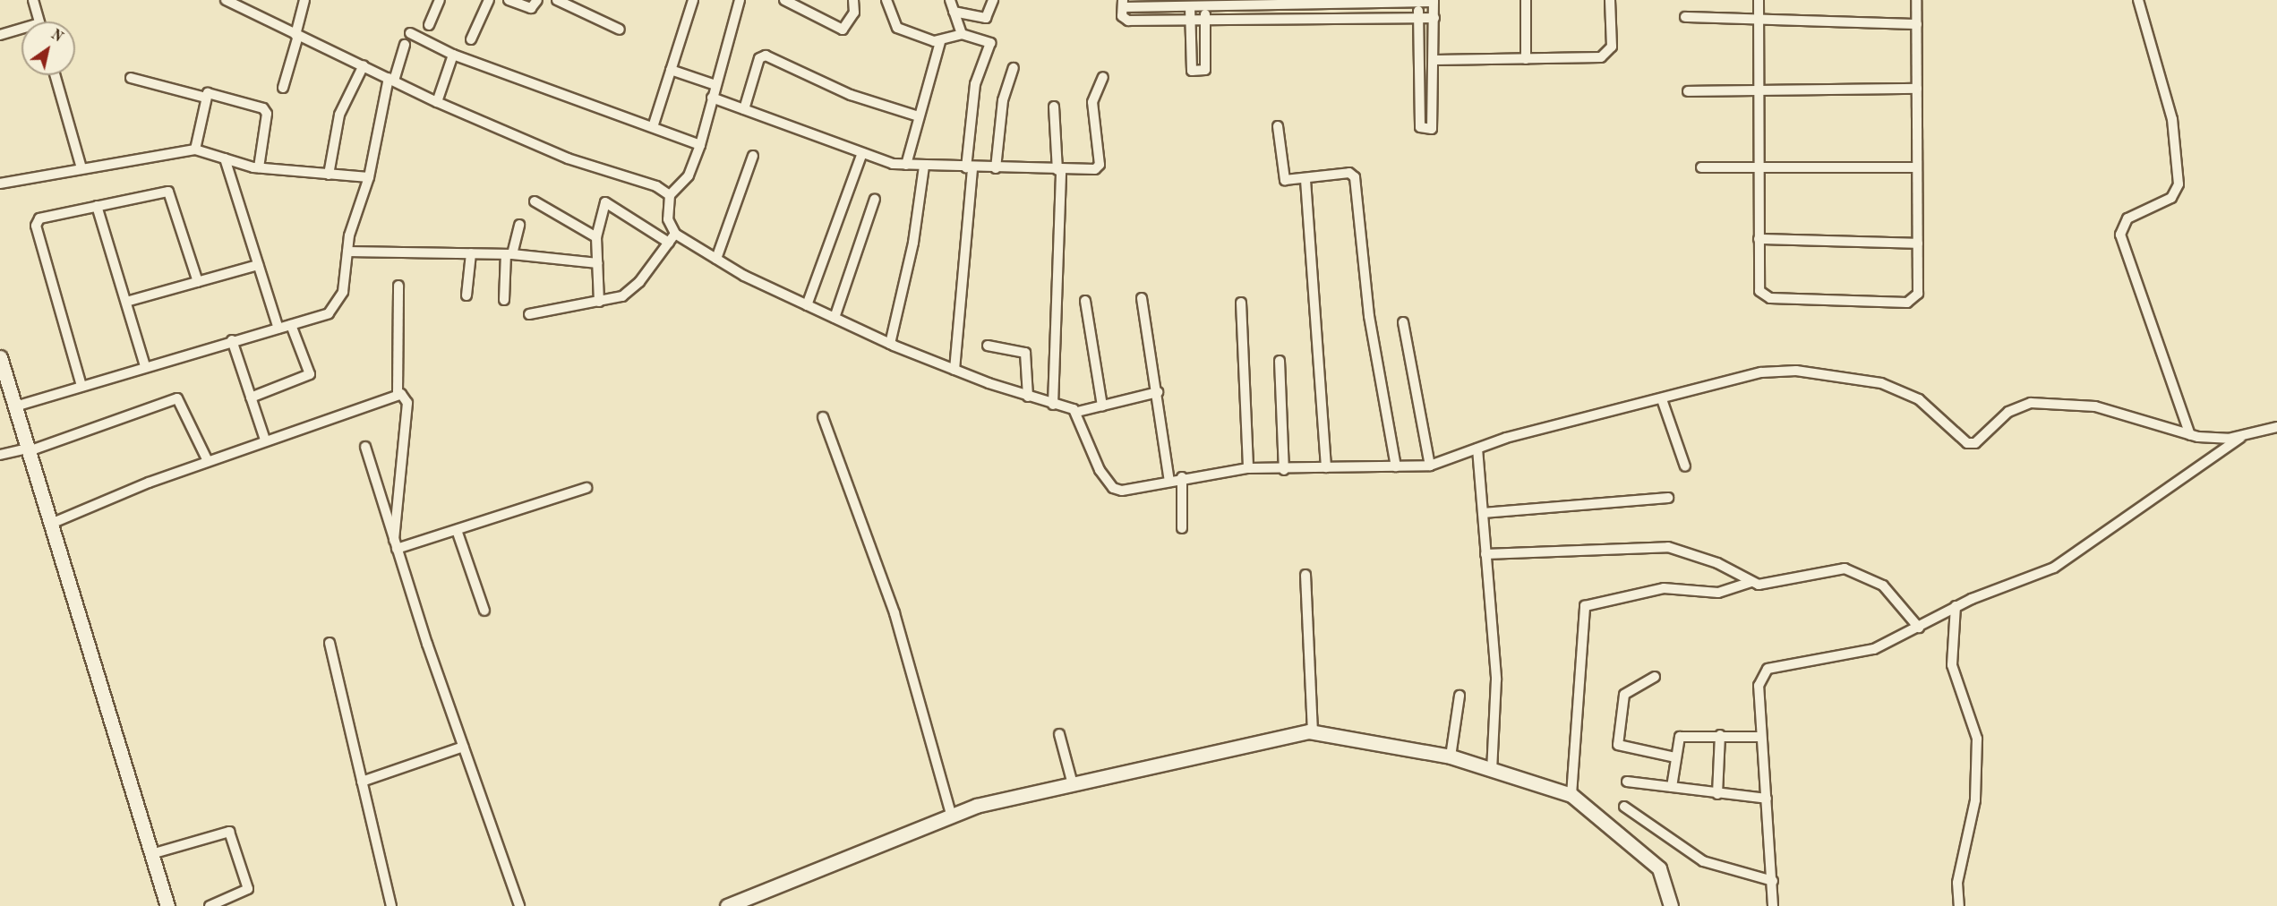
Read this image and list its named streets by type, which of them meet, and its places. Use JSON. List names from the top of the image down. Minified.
{"north":"top right"}
